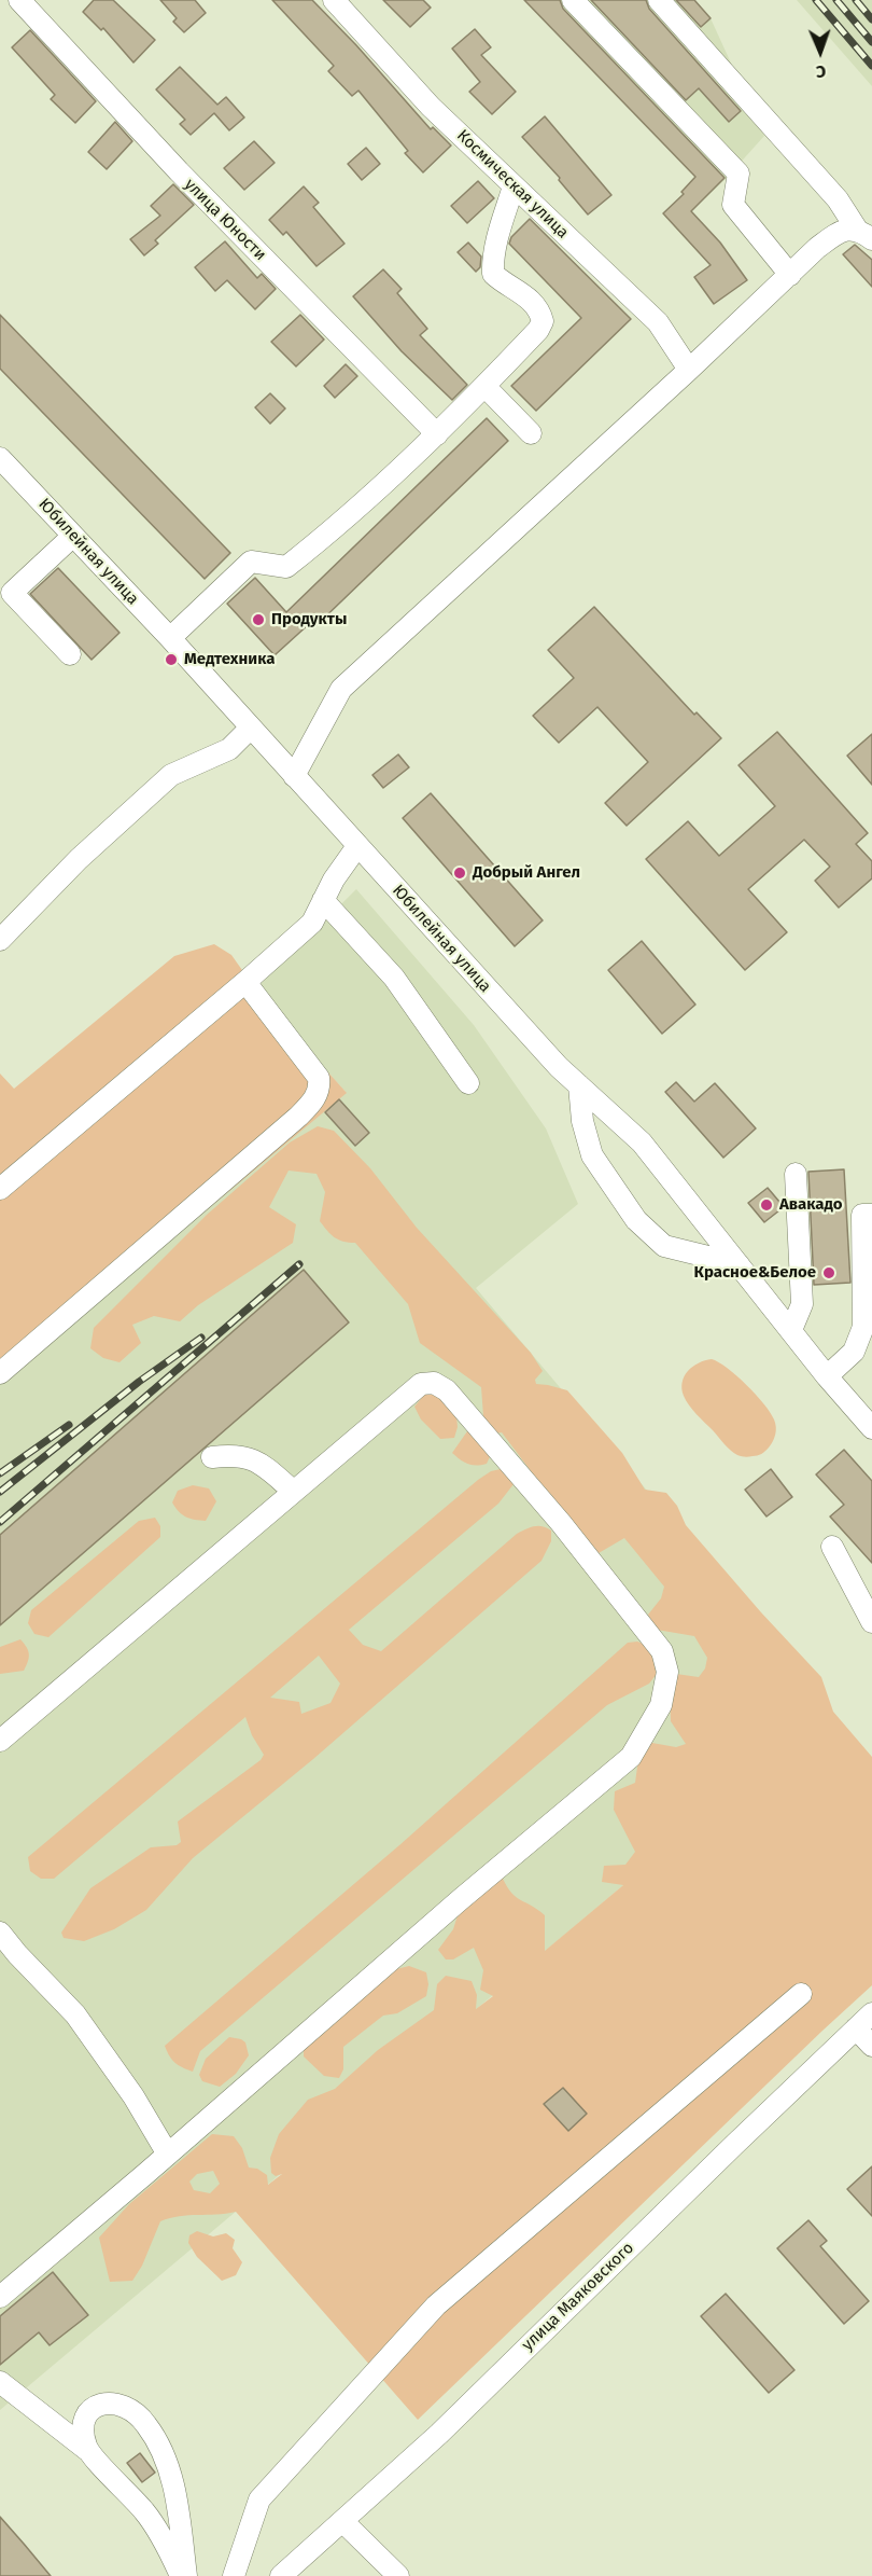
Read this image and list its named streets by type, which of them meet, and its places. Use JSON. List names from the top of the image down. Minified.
{"streets":{"street":["Космическая улица","улица Юности","Юбилейная улица","улица Маяковского"]},"places":["Продукты","Медтехника","Добрый Ангел","Авакадо","Красное&Белое"],"north":"bottom"}
